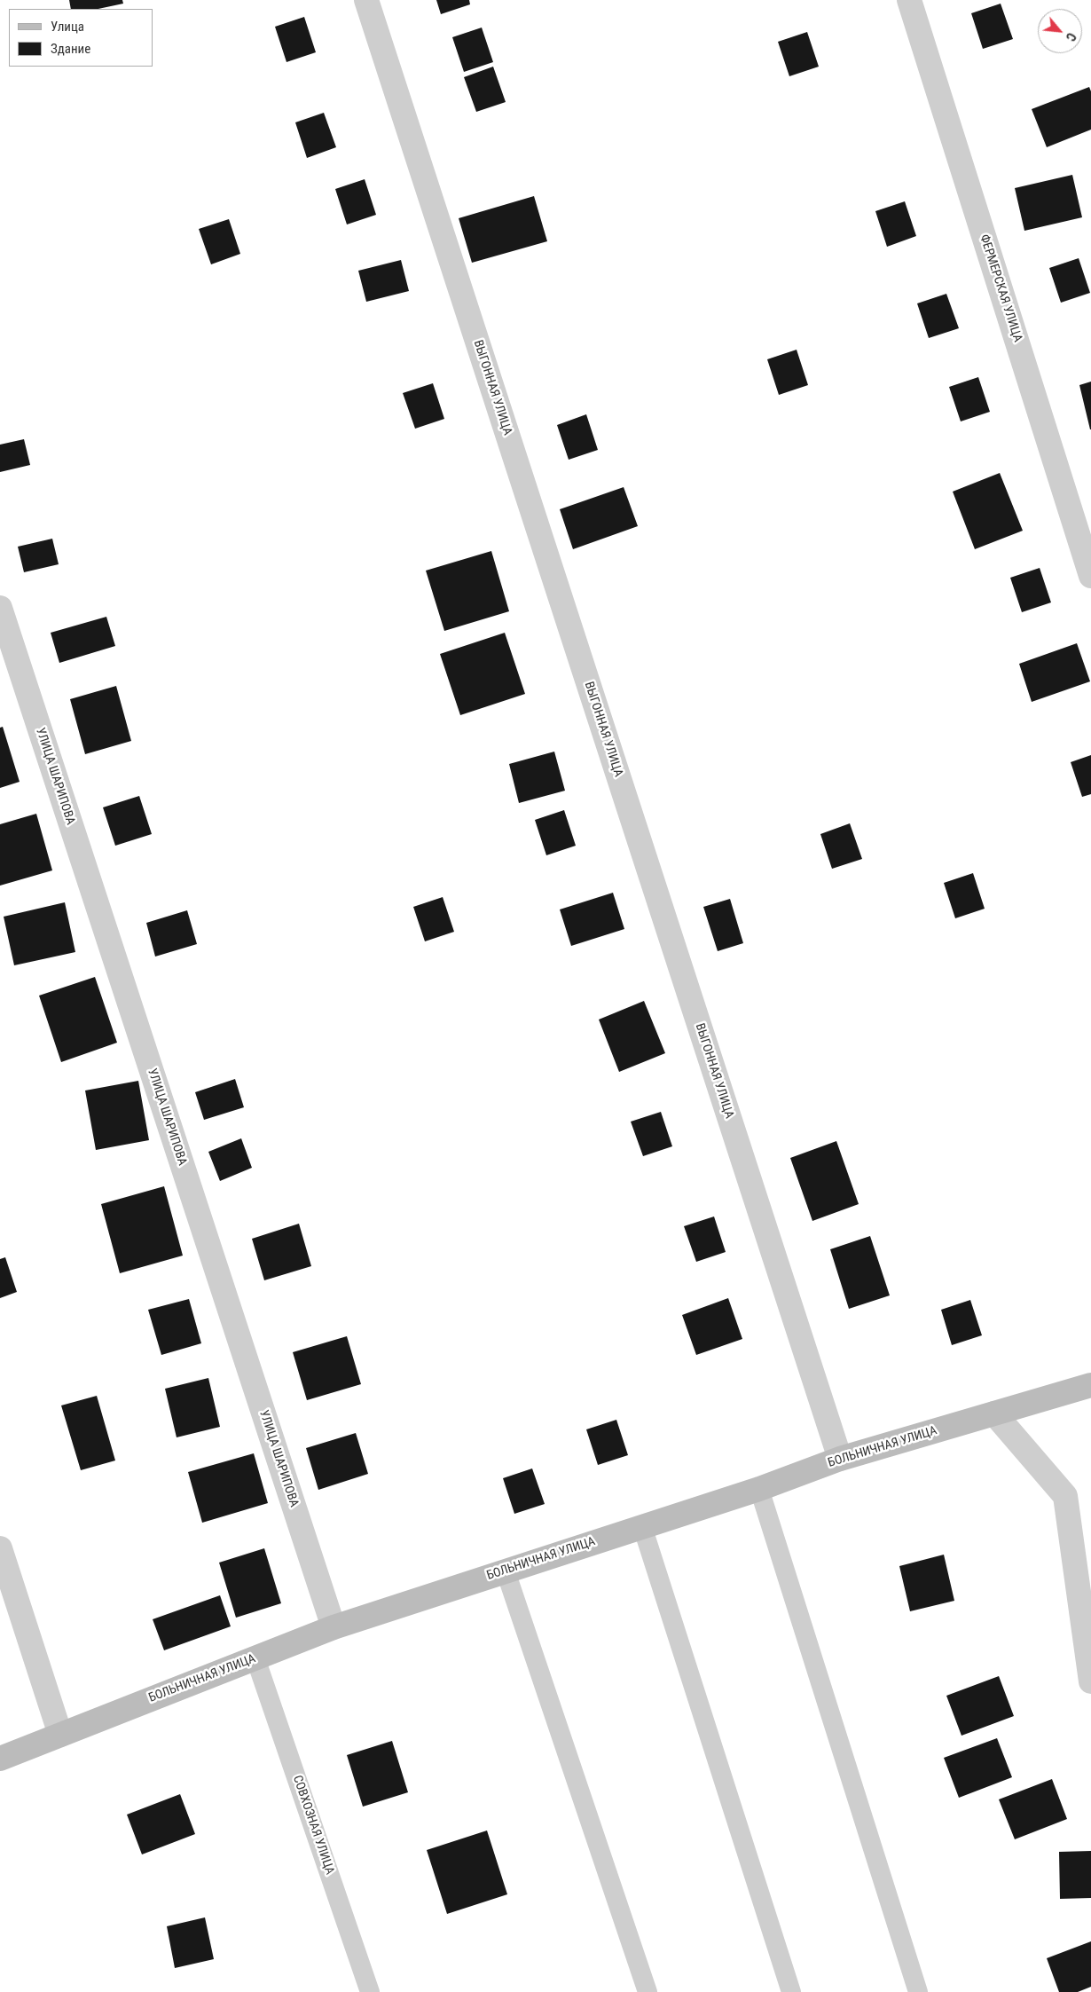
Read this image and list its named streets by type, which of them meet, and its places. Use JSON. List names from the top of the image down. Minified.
{"streets":{"street":["ФЕРМЕРСКАЯ УЛИЦА","ВЫГОННАЯ УЛИЦА","УЛИЦА ШАРИПОВА","БОЛЬНИЧНАЯ УЛИЦА"],"lane":["СОВХОЗНАЯ УЛИЦА"]},"crossings":[["ВЫГОННАЯ УЛИЦА","БОЛЬНИЧНАЯ УЛИЦА"],["УЛИЦА ШАРИПОВА","БОЛЬНИЧНАЯ УЛИЦА"],["БОЛЬНИЧНАЯ УЛИЦА","СОВХОЗНАЯ УЛИЦА"]],"legend":["Улица","Здание"],"north":"bottom right"}
